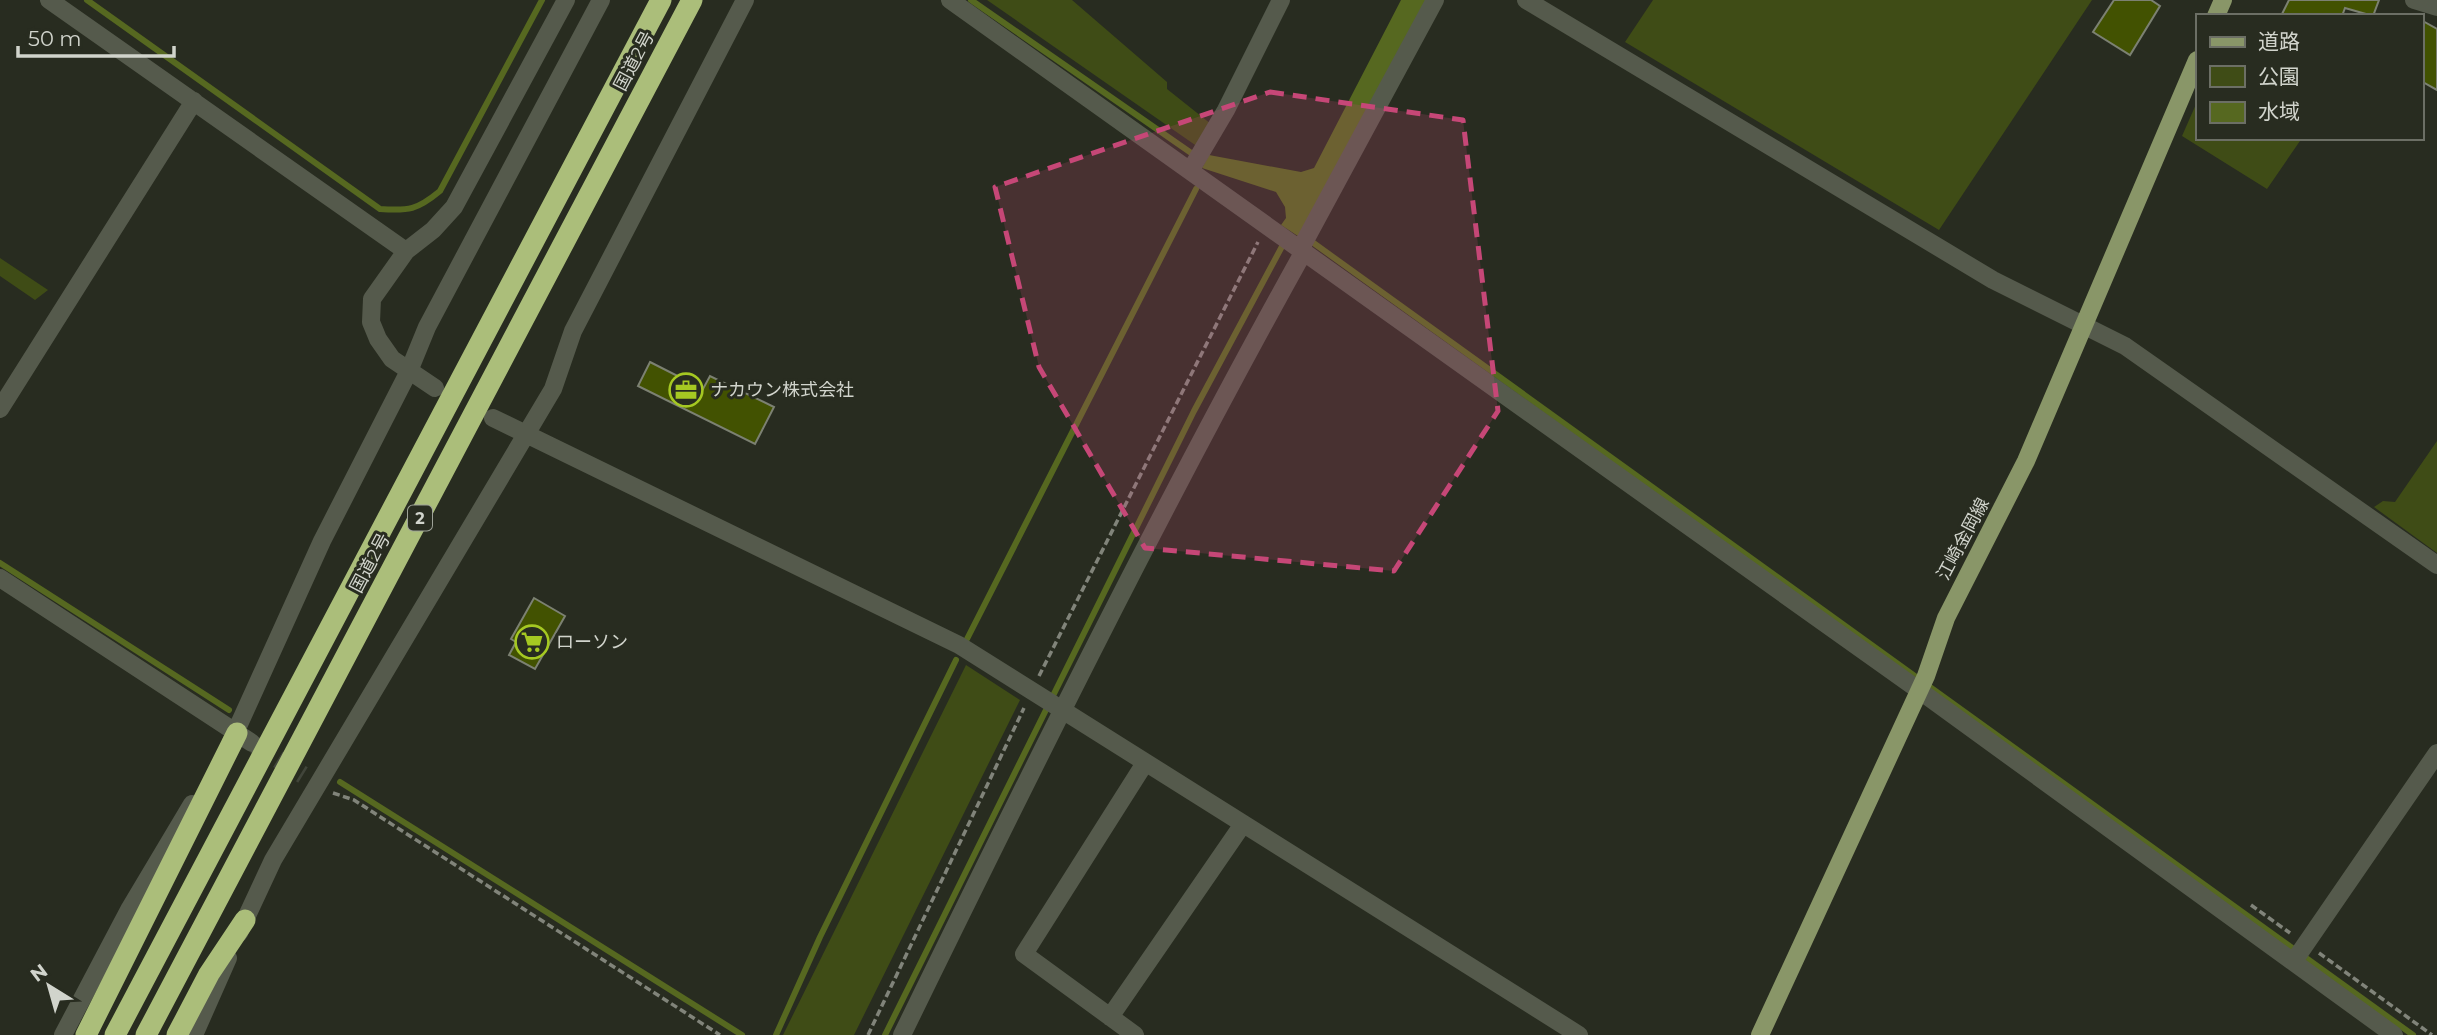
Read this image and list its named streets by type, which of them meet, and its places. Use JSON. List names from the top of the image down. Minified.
{"streets":{"highway":["国道2号","2"],"main road":["江崎金岡線"]},"places":{"office":["ナカウン株式会社"],"supermarket":["ローソン"]},"legend":["道路","公園","水域"],"scale_bar":"50 m","north":"top left"}
